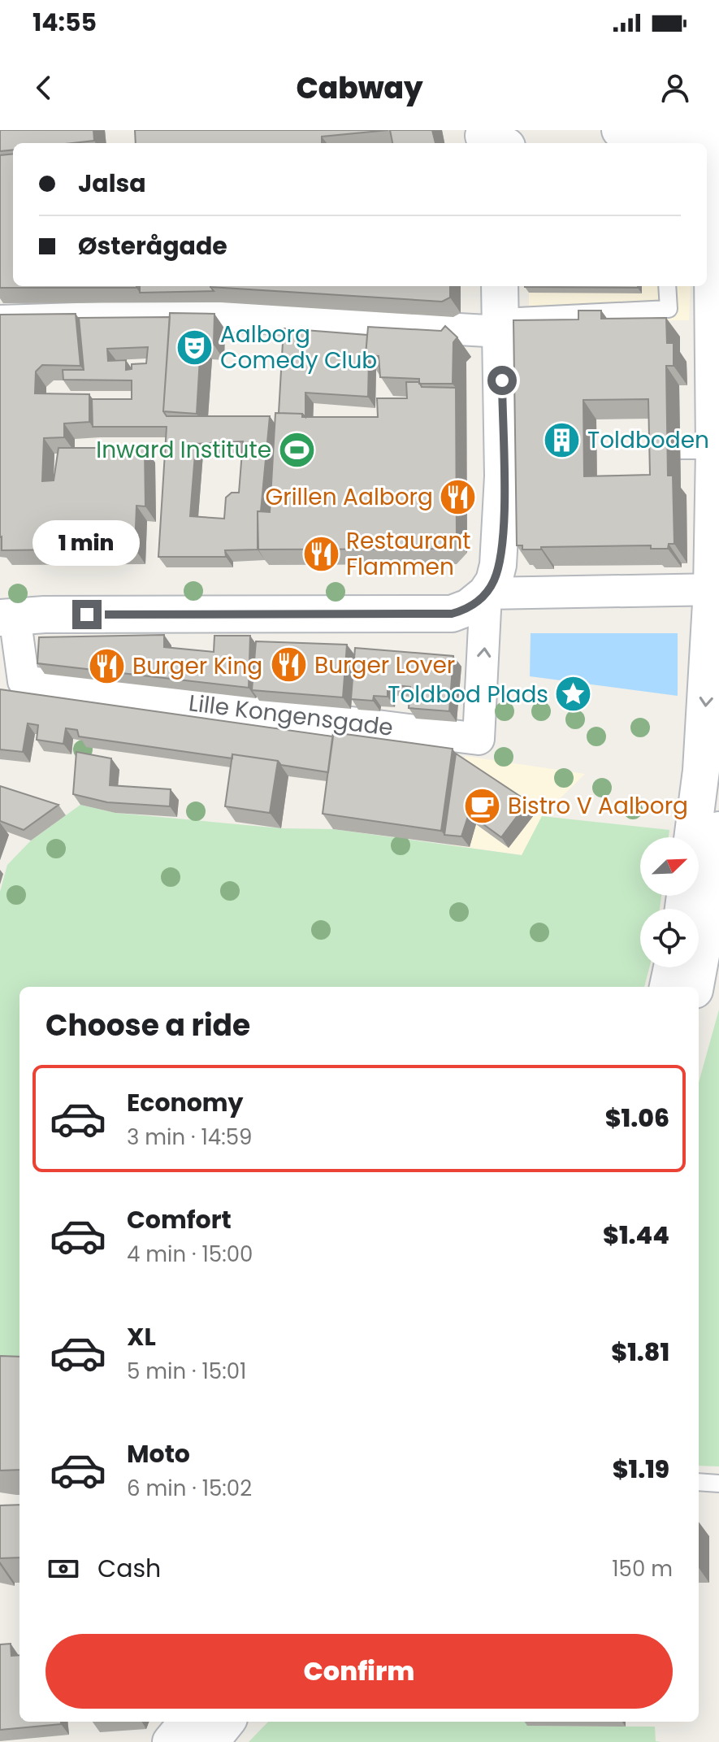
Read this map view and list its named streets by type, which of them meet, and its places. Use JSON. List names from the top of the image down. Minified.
{"streets":{"street":["Lille Kongensgade"]},"places":{"theatre":["Aalborg Comedy Club"],"building":["Toldboden"],"sports":["Inward Institute"],"restaurant":["Grillen Aalborg","Restaurant Flammen","Burger Lover","Burger King"],"place":["Toldbod Plads"],"cafe":["Bistro V Aalborg"]},"north":"top right","page":{"status":"14:55","header":"Cabway","banner":["Jalsa","Østerågade"],"bubble":"1 min","heading":"Choose a ride","list":[{"name":"Economy","note":"3 min · 14:59","value":"$1.06"},{"name":"Comfort","note":"4 min · 15:00","value":"$1.44"},{"name":"XL","note":"5 min · 15:01","value":"$1.81"},{"name":"Moto","note":"6 min · 15:02","value":"$1.19"}],"pay":["Cash","150 m"],"buttons":"Confirm"}}
